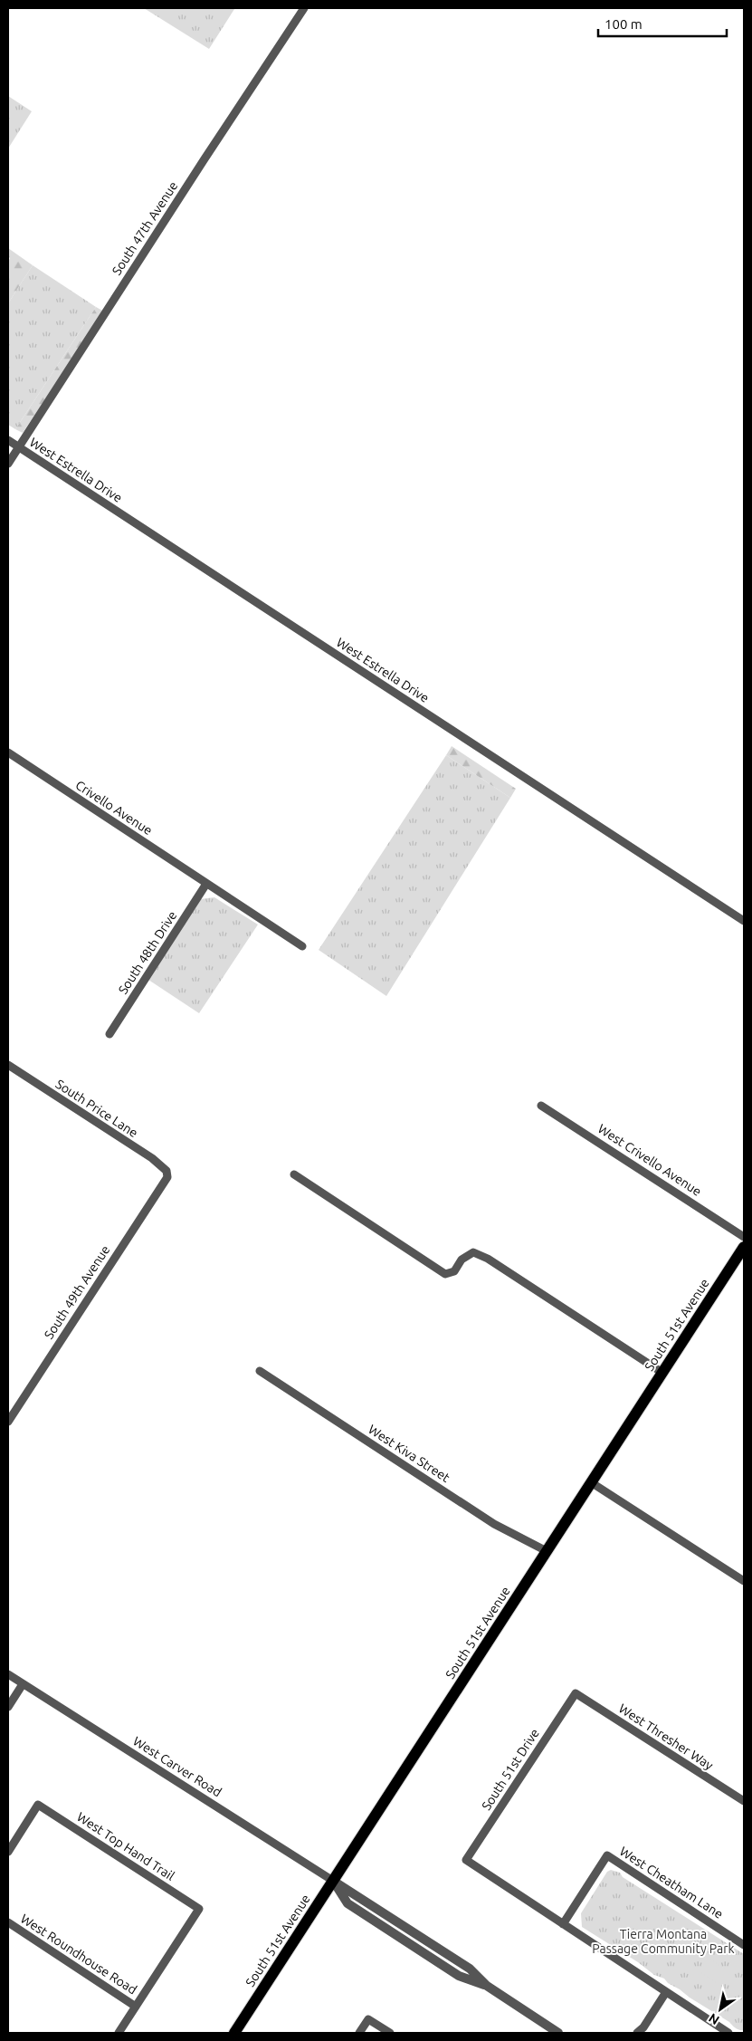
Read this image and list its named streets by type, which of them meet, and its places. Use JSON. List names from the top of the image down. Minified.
{"streets":{"main road":["South 51st Avenue"],"street":["South 47th Avenue","West Estrella Drive","Crivello Avenue","South 48th Drive","South Price Lane","West Crivello Avenue","South 49th Avenue","West Kiva Street","West Thresher Way","West Carver Road","South 51st Drive","West Top Hand Trail","West Cheatham Lane","West Roundhouse Road"]},"crossings":[["South 47th Avenue","West Estrella Drive"],["Crivello Avenue","South 48th Drive"],["South Price Lane","South 49th Avenue"],["South 51st Avenue","West Kiva Street"],["South 51st Avenue","West Carver Road"],["West Thresher Way","South 51st Drive"],["South 51st Drive","West Cheatham Lane"],["West Top Hand Trail","West Roundhouse Road"]],"parks":["Tierra Montana Passage Community Park"],"scale_bar":"100 m","north":"bottom left"}
